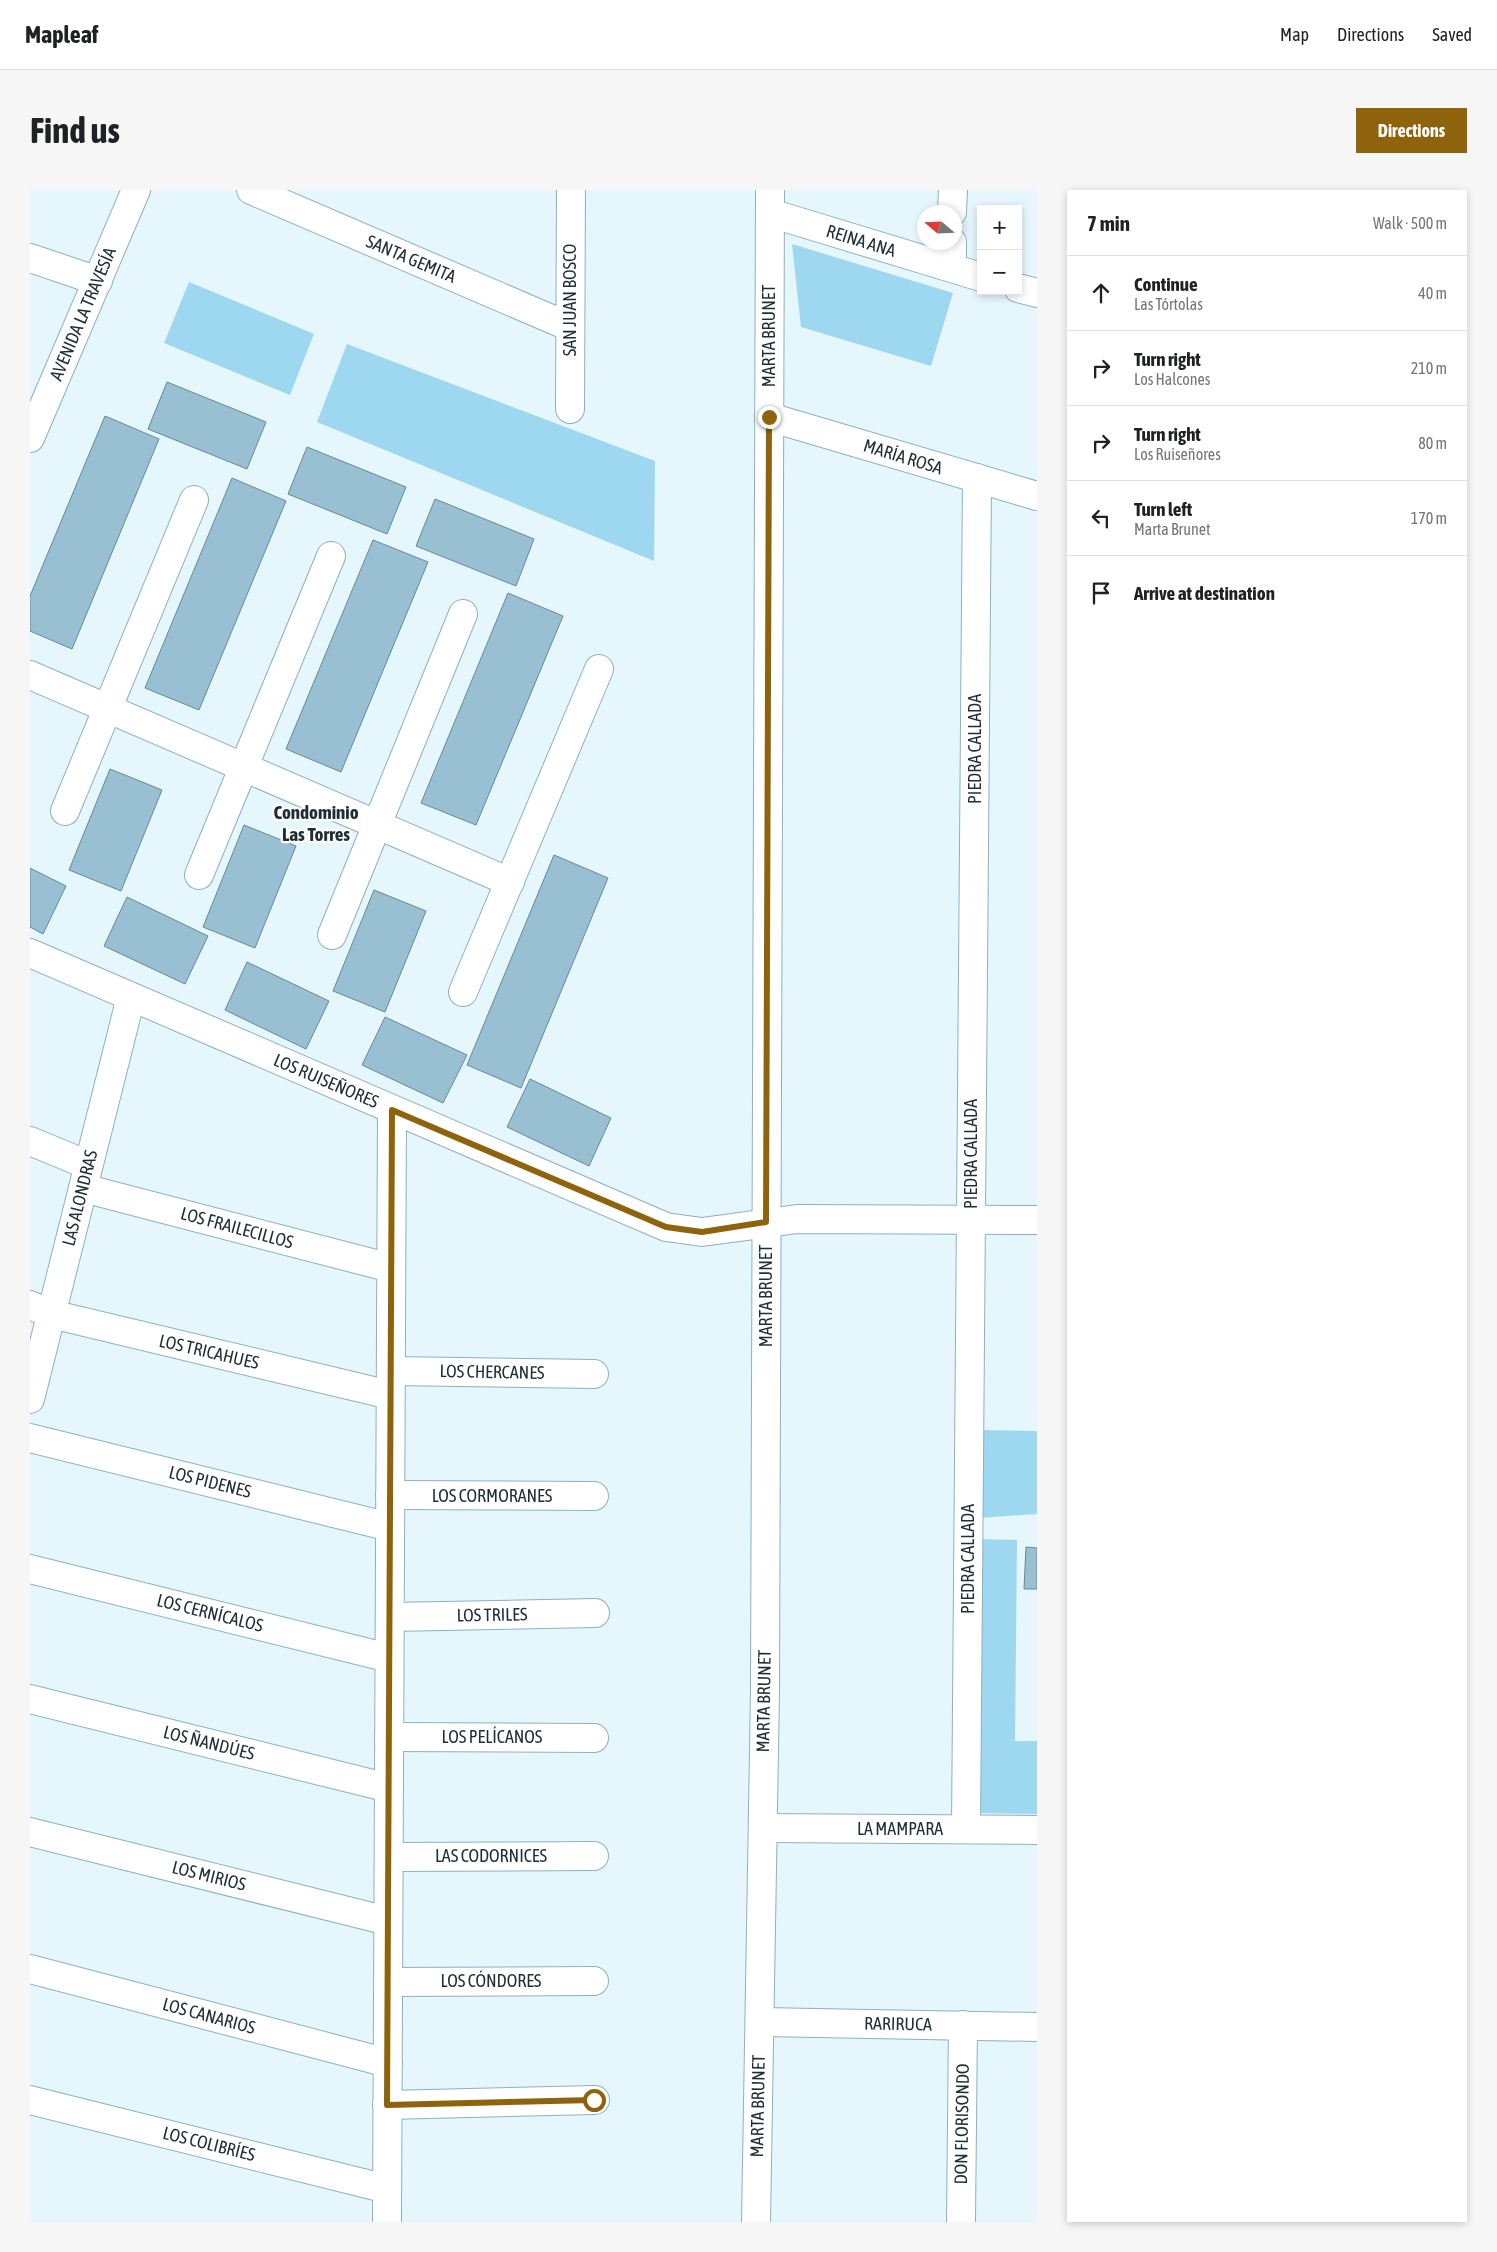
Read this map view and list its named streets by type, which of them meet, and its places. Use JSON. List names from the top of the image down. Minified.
{"streets":{"street":["REINA ANA","SANTA GEMITA","SAN JUAN BOSCO","AVENIDA LA TRAVESÍA","MARTA BRUNET","MARÍA ROSA","PIEDRA CALLADA","LOS RUISEÑORES","LAS ALONDRAS","LOS FRAILECILLOS","LOS TRICAHUES","LOS CHERCANES","LOS PIDENES","LOS CORMORANES","LOS CERNÍCALOS","LOS TRILES","LOS PELÍCANOS","LOS ÑANDÚES","LA MAMPARA","LAS CODORNICES","LOS MIRIOS","LOS CÓNDORES","LOS CANARIOS","RARIRUCA","DON FLORISONDO","LOS COLIBRÍES"]},"crossings":[["REINA ANA","MARTA BRUNET"],["SANTA GEMITA","SAN JUAN BOSCO"],["MARTA BRUNET","MARÍA ROSA"],["MARTA BRUNET","LOS RUISEÑORES"],["MARTA BRUNET","LA MAMPARA"],["MARTA BRUNET","RARIRUCA"],["MARÍA ROSA","PIEDRA CALLADA"],["PIEDRA CALLADA","LOS RUISEÑORES"],["PIEDRA CALLADA","LA MAMPARA"],["LOS RUISEÑORES","LAS ALONDRAS"],["LAS ALONDRAS","LOS FRAILECILLOS"],["LAS ALONDRAS","LOS TRICAHUES"],["LOS TRICAHUES","LOS CHERCANES"],["RARIRUCA","DON FLORISONDO"]],"districts":["Condominio Las Torres"],"north":"left","page":{"header":"Mapleaf","nav":["Map","Directions","Saved"],"buttons":"Directions","title":"Find us","heading":["7 min","Walk · 500 m"],"map_buttons":["+","−"],"list":[["Continue","Las Tórtolas","40 m"],["Turn right","Los Halcones","210 m"],["Turn right","Los Ruiseñores","80 m"],["Turn left","Marta Brunet","170 m"],"Arrive at destination"]}}
